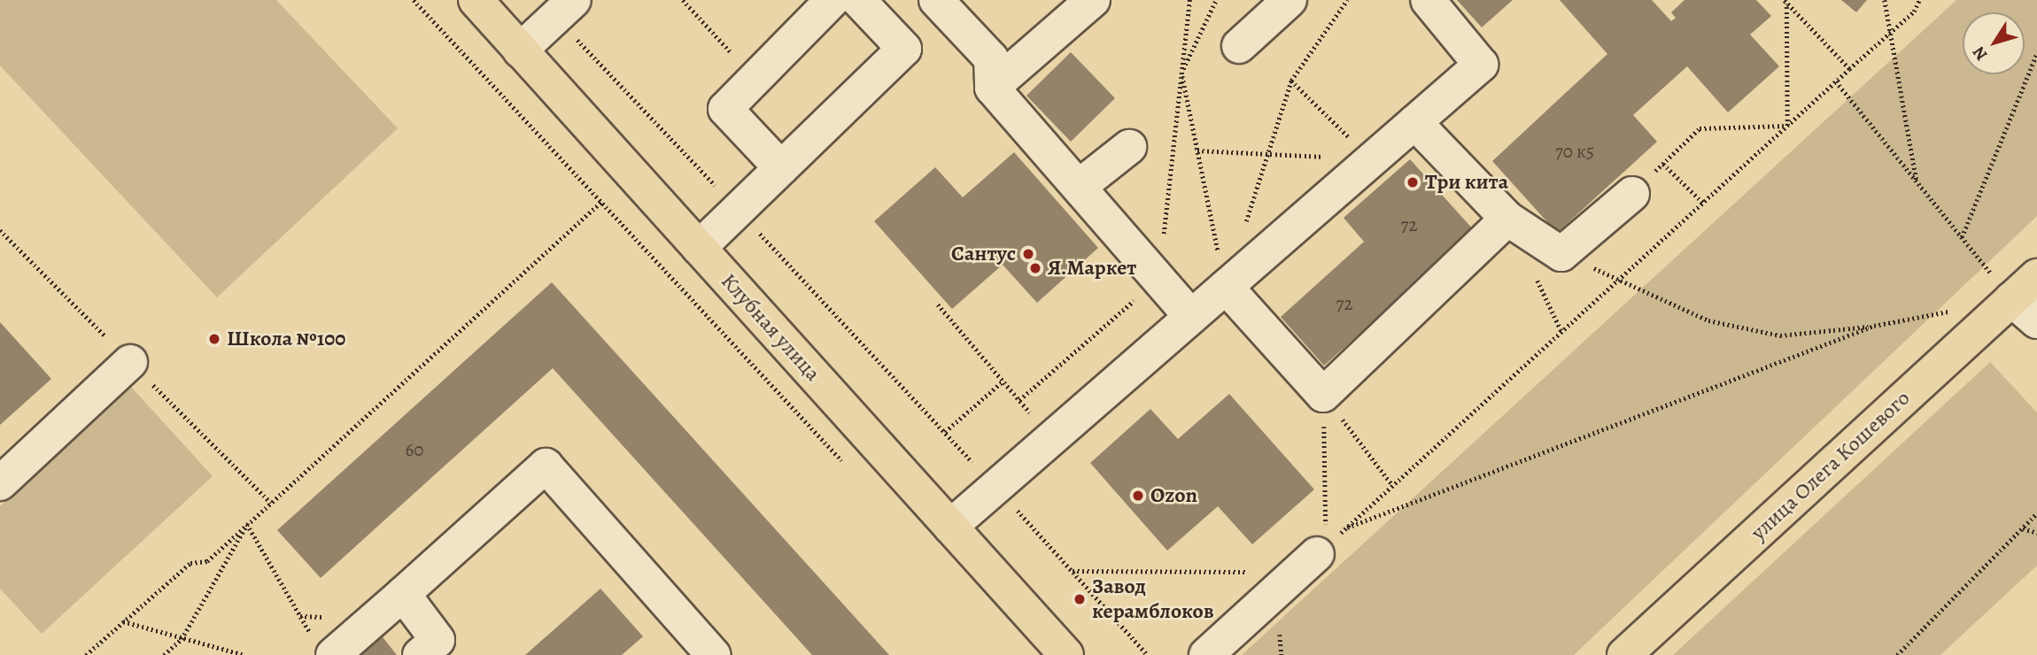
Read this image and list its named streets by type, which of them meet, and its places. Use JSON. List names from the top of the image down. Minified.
{"streets":{"main road":["Клубная улица","улица Олега Кошевого"]},"places":["Три кита","Сантус","Я.Маркет","Школа №100","Ozon","Завод керамблоков"],"house_numbers":["70 к5","72","72","60"],"north":"bottom left"}
